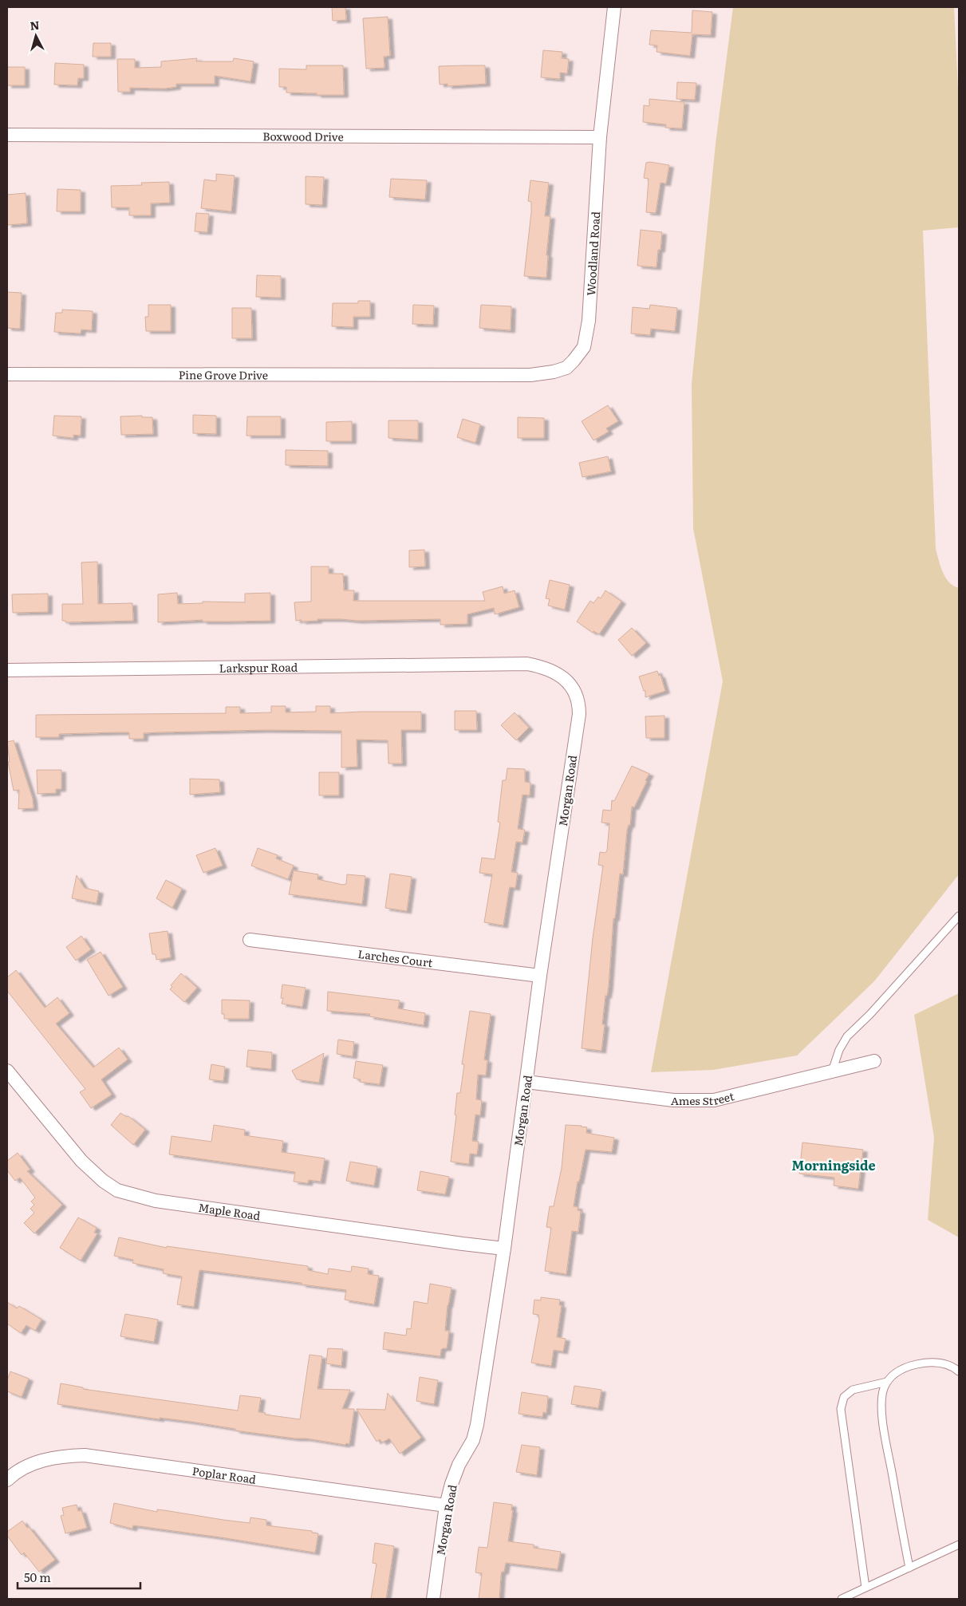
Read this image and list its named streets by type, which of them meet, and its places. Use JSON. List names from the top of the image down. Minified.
{"streets":{"street":["Boxwood Drive","Woodland Road","Pine Grove Drive","Larkspur Road","Morgan Road","Larches Court","Ames Street","Maple Road","Poplar Road"]},"crossings":[["Boxwood Drive","Woodland Road"],["Woodland Road","Pine Grove Drive"],["Larkspur Road","Morgan Road"],["Morgan Road","Larches Court"],["Morgan Road","Ames Street"],["Morgan Road","Maple Road"],["Morgan Road","Poplar Road"]],"districts":["Morningside"],"scale_bar":"50 m","north":"top"}
